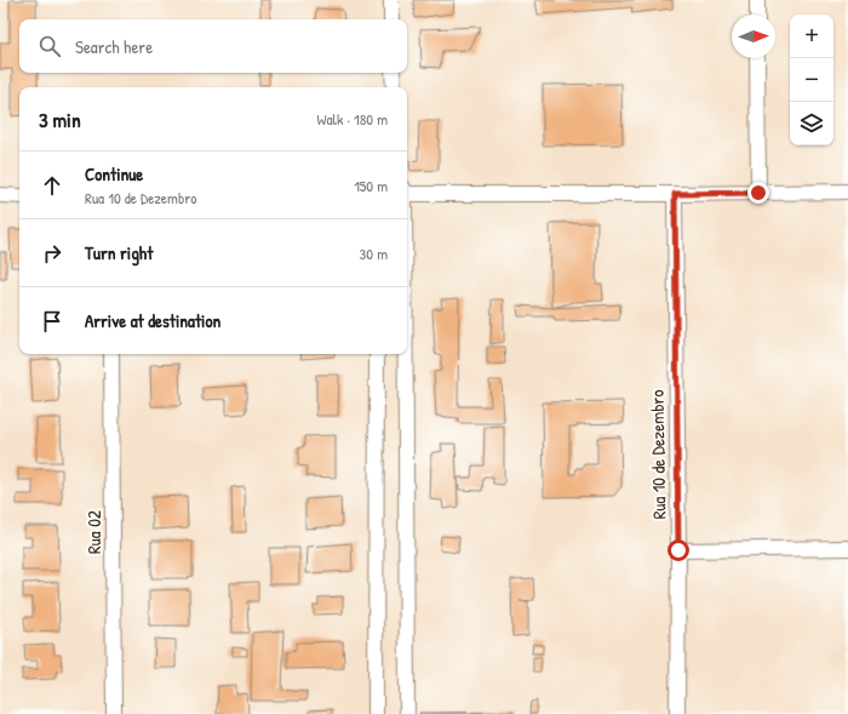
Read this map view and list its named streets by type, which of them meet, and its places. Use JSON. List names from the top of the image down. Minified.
{"streets":{"street":["Rua 10 de Dezembro","Rua 02"]},"north":"right","page":{"map_buttons":["+","−"],"search":"Search here","heading":["3 min","Walk · 180 m"],"list":[["Continue","Rua 10 de Dezembro","150 m"],["Turn right","30 m"],"Arrive at destination"]}}
